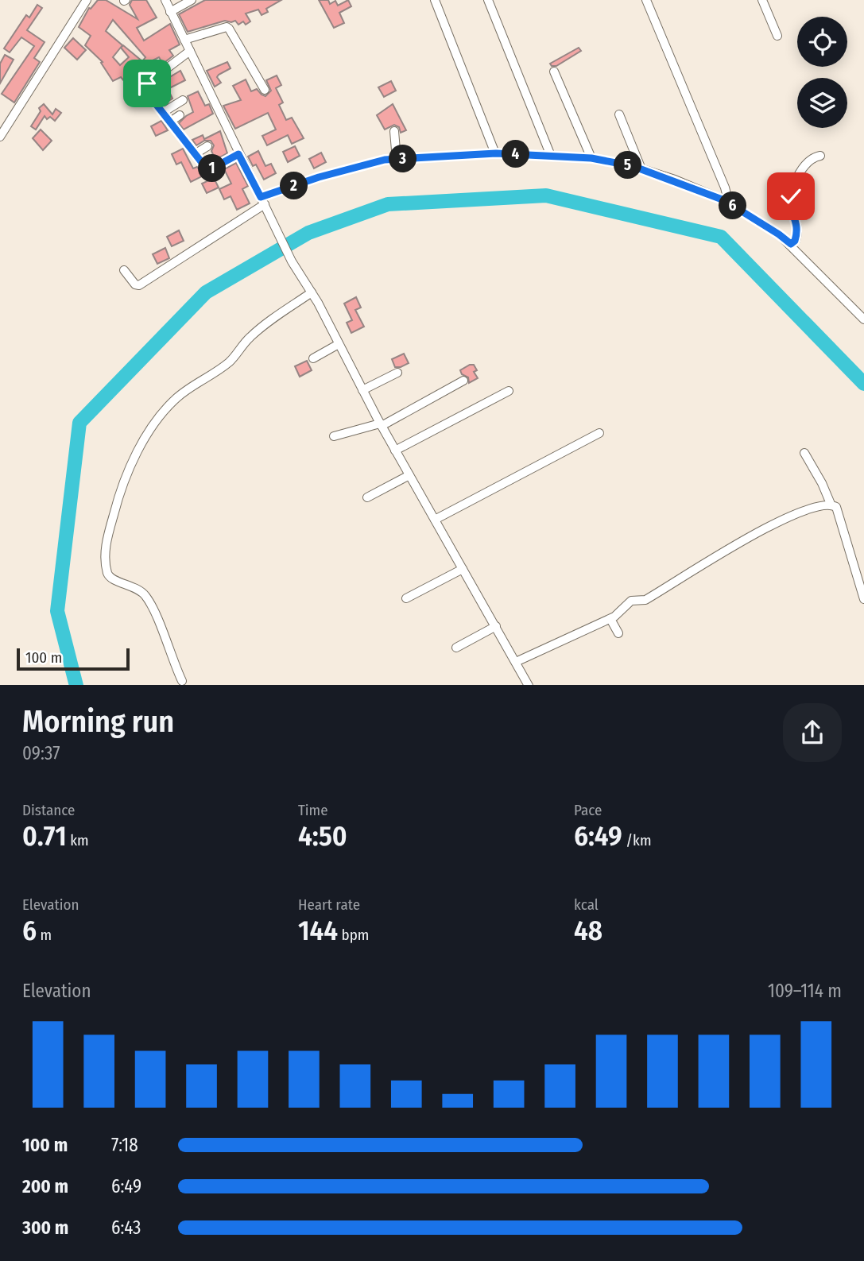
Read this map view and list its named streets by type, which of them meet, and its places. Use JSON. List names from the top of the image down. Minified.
{"scale_bar":"100 m","page":{"pins":["4","3","5","1","2","6"],"scale":"100 m","heading":["Morning run","09:37"],"stats":[["Distance","0.71 km"],["Time","4:50"],["Pace","6:49 /km"],["Elevation","6 m"],["Heart rate","144 bpm"],["kcal","48"]],"chart":["Elevation","109–114 m"],"list":[{"name":"100 m","note":"7:18"},{"name":"200 m","note":"6:49"},{"name":"300 m","note":"6:43"}]}}
